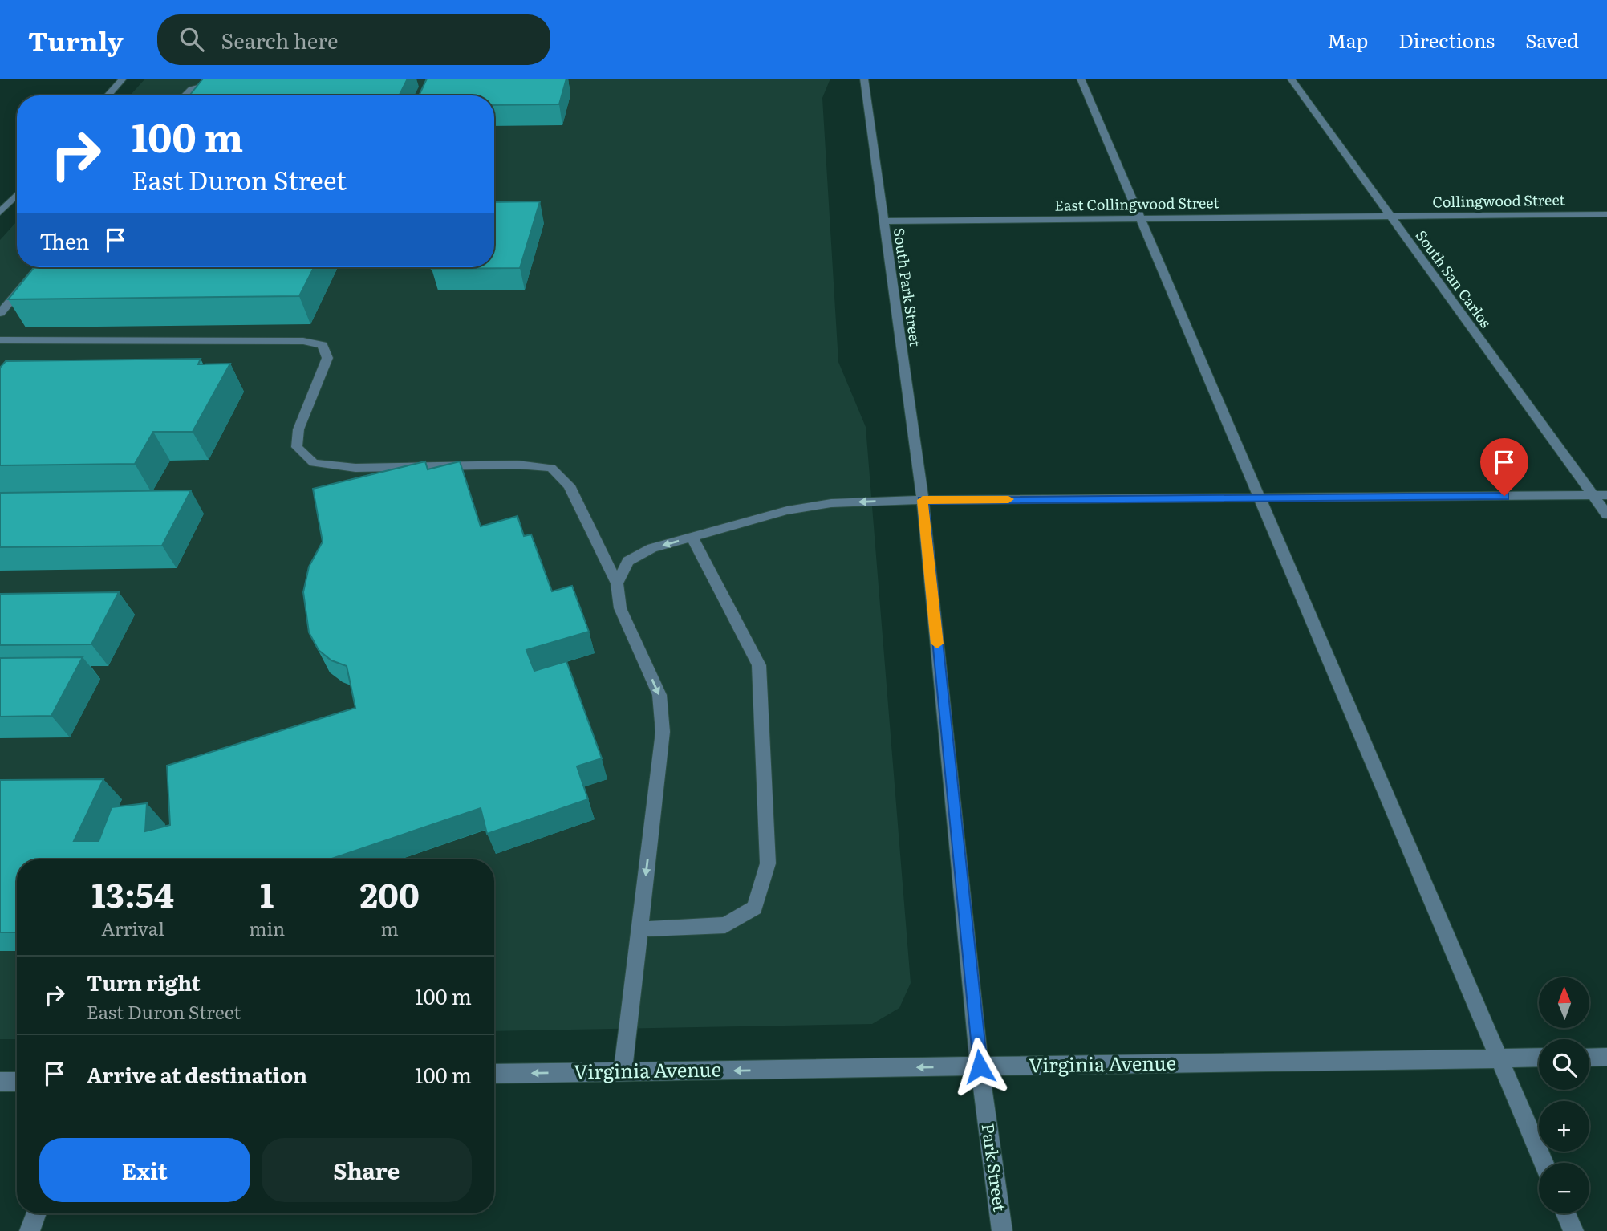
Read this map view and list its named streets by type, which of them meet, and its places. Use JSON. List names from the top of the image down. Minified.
{"streets":{"street":["Collingwood Street","East Collingwood Street","South San Carlos","South Park Street","Virginia Avenue","Park Street"]},"crossings":[["Collingwood Street","East Collingwood Street"],["Collingwood Street","South San Carlos"],["East Collingwood Street","South San Carlos"],["East Collingwood Street","South Park Street"],["South Park Street","Park Street"],["Virginia Avenue","Park Street"]],"one_way":["Virginia Avenue"],"north":"top","page":{"header":"Turnly","search":"Search here","nav":["Map","Directions","Saved"],"turn":["100 m","East Duron Street"],"then":"Then","eta":["13:54","Arrival","1","min","200","m"],"list":[{"name":"Turn right","note":"East Duron Street","value":"100 m"},{"name":"Arrive at destination","value":"100 m"}],"map_buttons":["+","−"],"buttons":["Exit","Share"]}}
